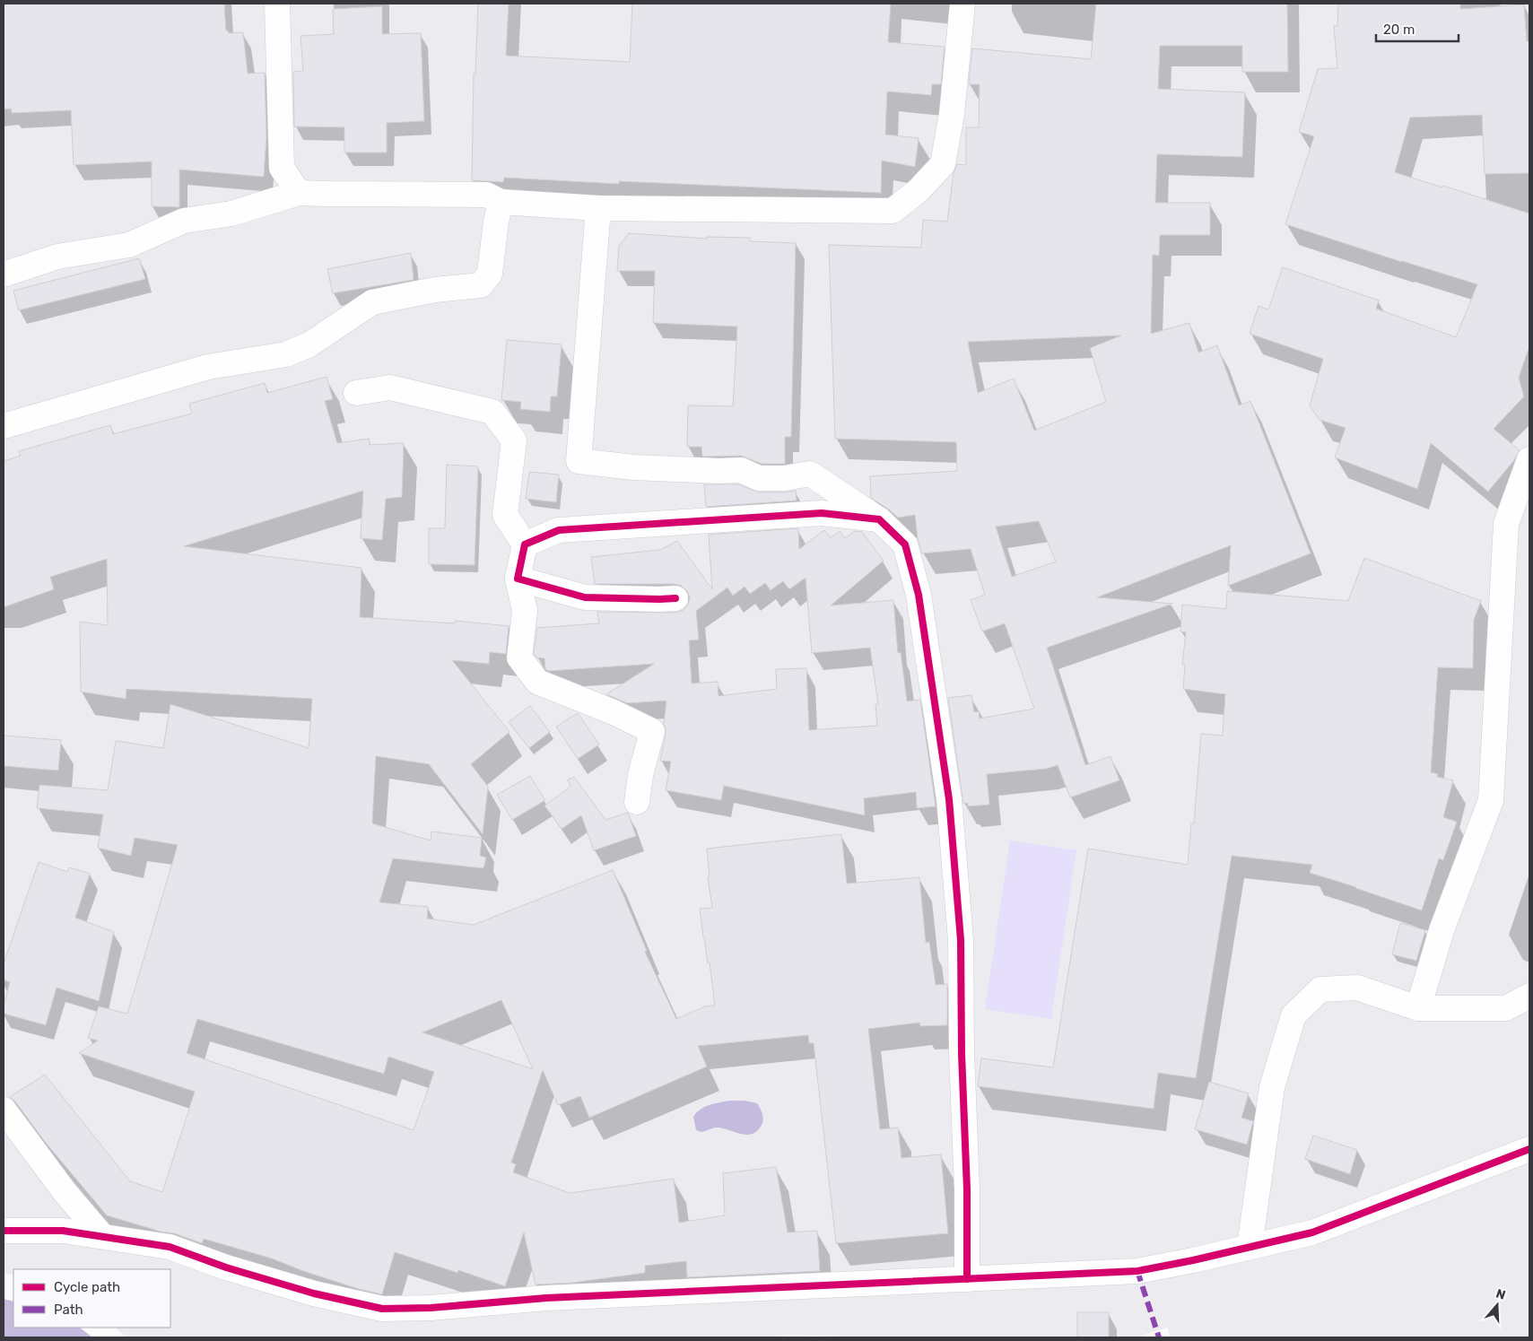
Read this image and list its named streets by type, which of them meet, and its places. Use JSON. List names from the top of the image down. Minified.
{"legend":["Cycle path","Path"],"scale_bar":"20 m","north":"top"}
